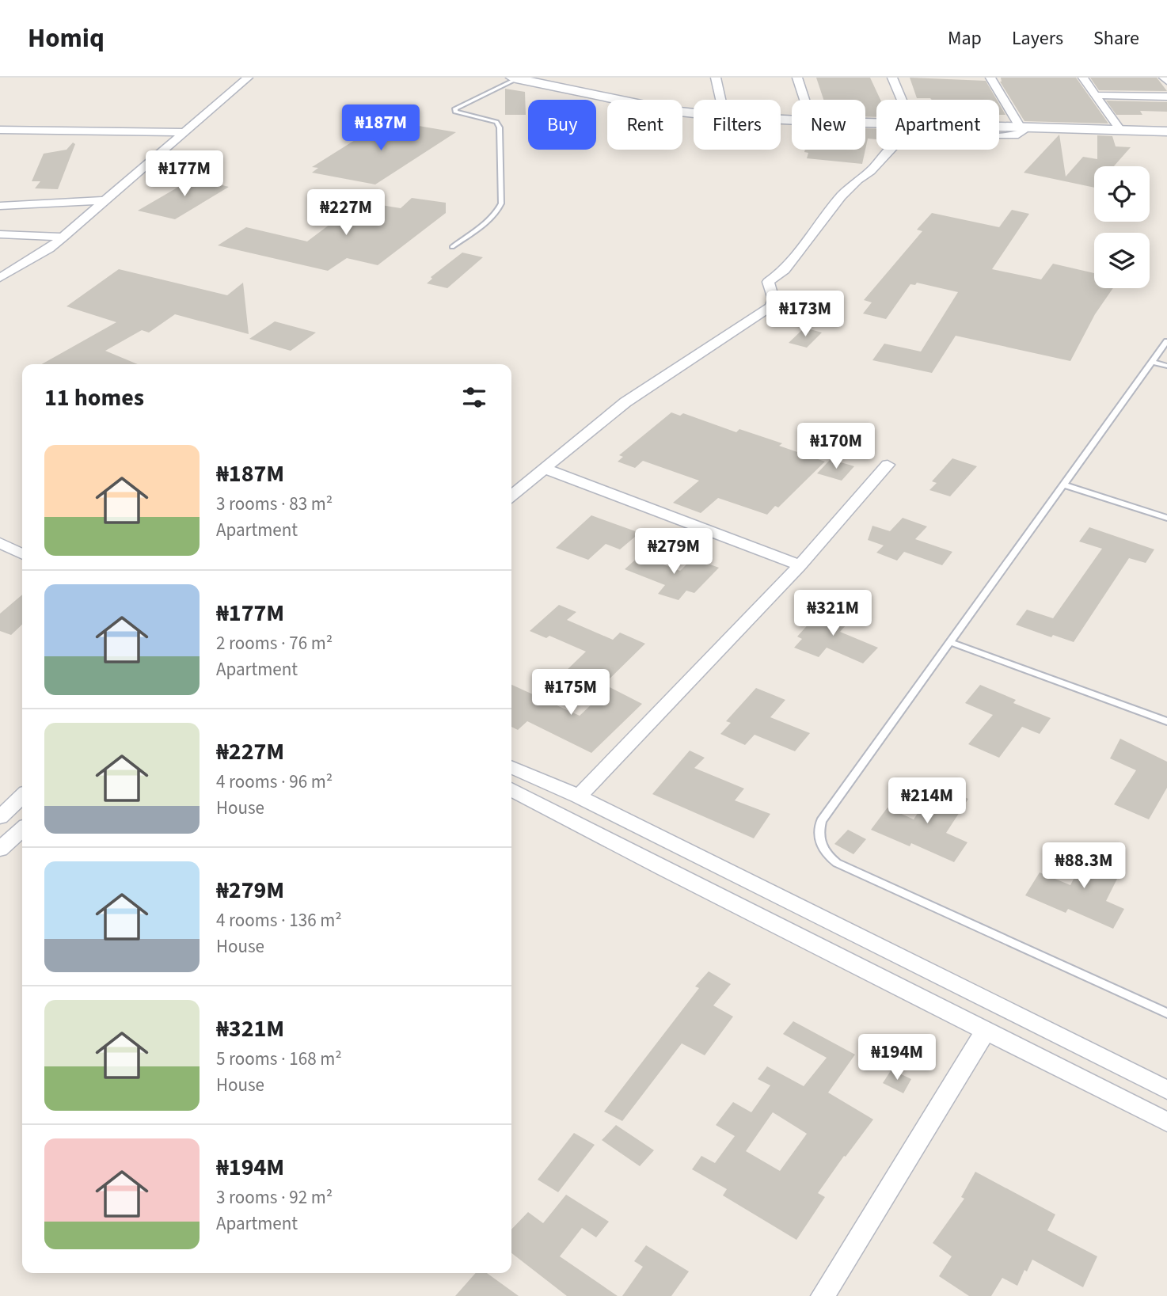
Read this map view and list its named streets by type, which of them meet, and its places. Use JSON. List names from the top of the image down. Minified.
{"page":{"header":"Homiq","nav":["Map","Layers","Share"],"chip":["Buy","Rent","Filters","New","Apartment"],"price":["₦187M","₦177M","₦227M","₦173M","₦170M","₦279M","₦321M","₦175M","₦214M","₦88.3M","₦194M"],"heading":"11 homes","list":[{"name":"₦187M","note":"3 rooms · 83 m² · Apartment"},{"name":"₦177M","note":"2 rooms · 76 m² · Apartment"},{"name":"₦227M","note":"4 rooms · 96 m² · House"},{"name":"₦279M","note":"4 rooms · 136 m² · House"},{"name":"₦321M","note":"5 rooms · 168 m² · House"},{"name":"₦194M","note":"3 rooms · 92 m² · Apartment"}]}}
